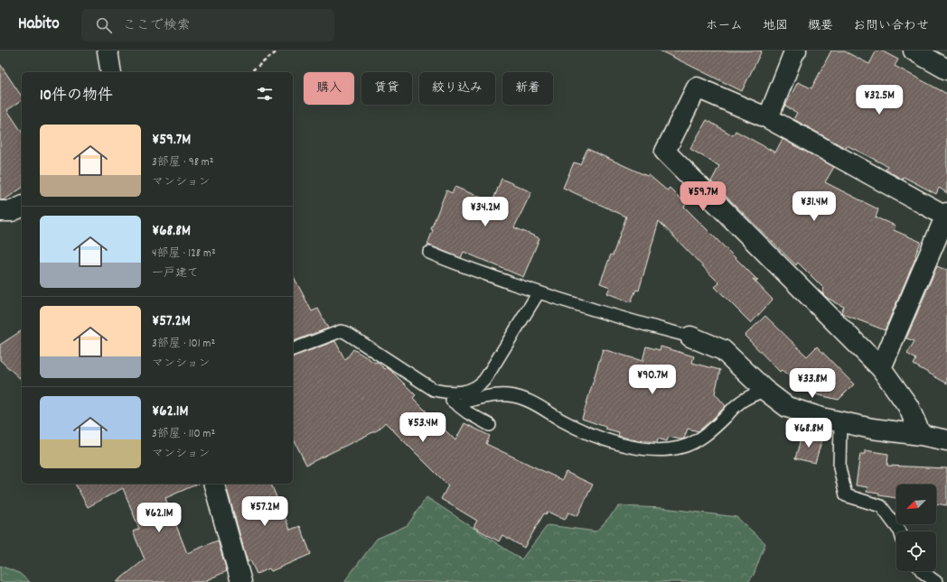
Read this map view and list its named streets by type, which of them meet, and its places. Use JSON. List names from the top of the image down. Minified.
{"north":"bottom left","page":{"header":"Habito","search":"ここで検索","nav":["ホーム","地図","概要","お問い合わせ"],"chip":["購入","賃貸","絞り込み","新着"],"heading":"10件の物件","price":["¥32.5M","¥59.7M","¥31.4M","¥34.2M","¥90.7M","¥33.8M","¥53.4M","¥68.8M","¥57.2M","¥62.1M"],"list":[{"name":"¥59.7M","note":"3部屋 · 98 m² · マンション"},{"name":"¥68.8M","note":"4部屋 · 128 m² · 一戸建て"},{"name":"¥57.2M","note":"3部屋 · 101 m² · マンション"},{"name":"¥62.1M","note":"3部屋 · 110 m² · マンション"}]}}
